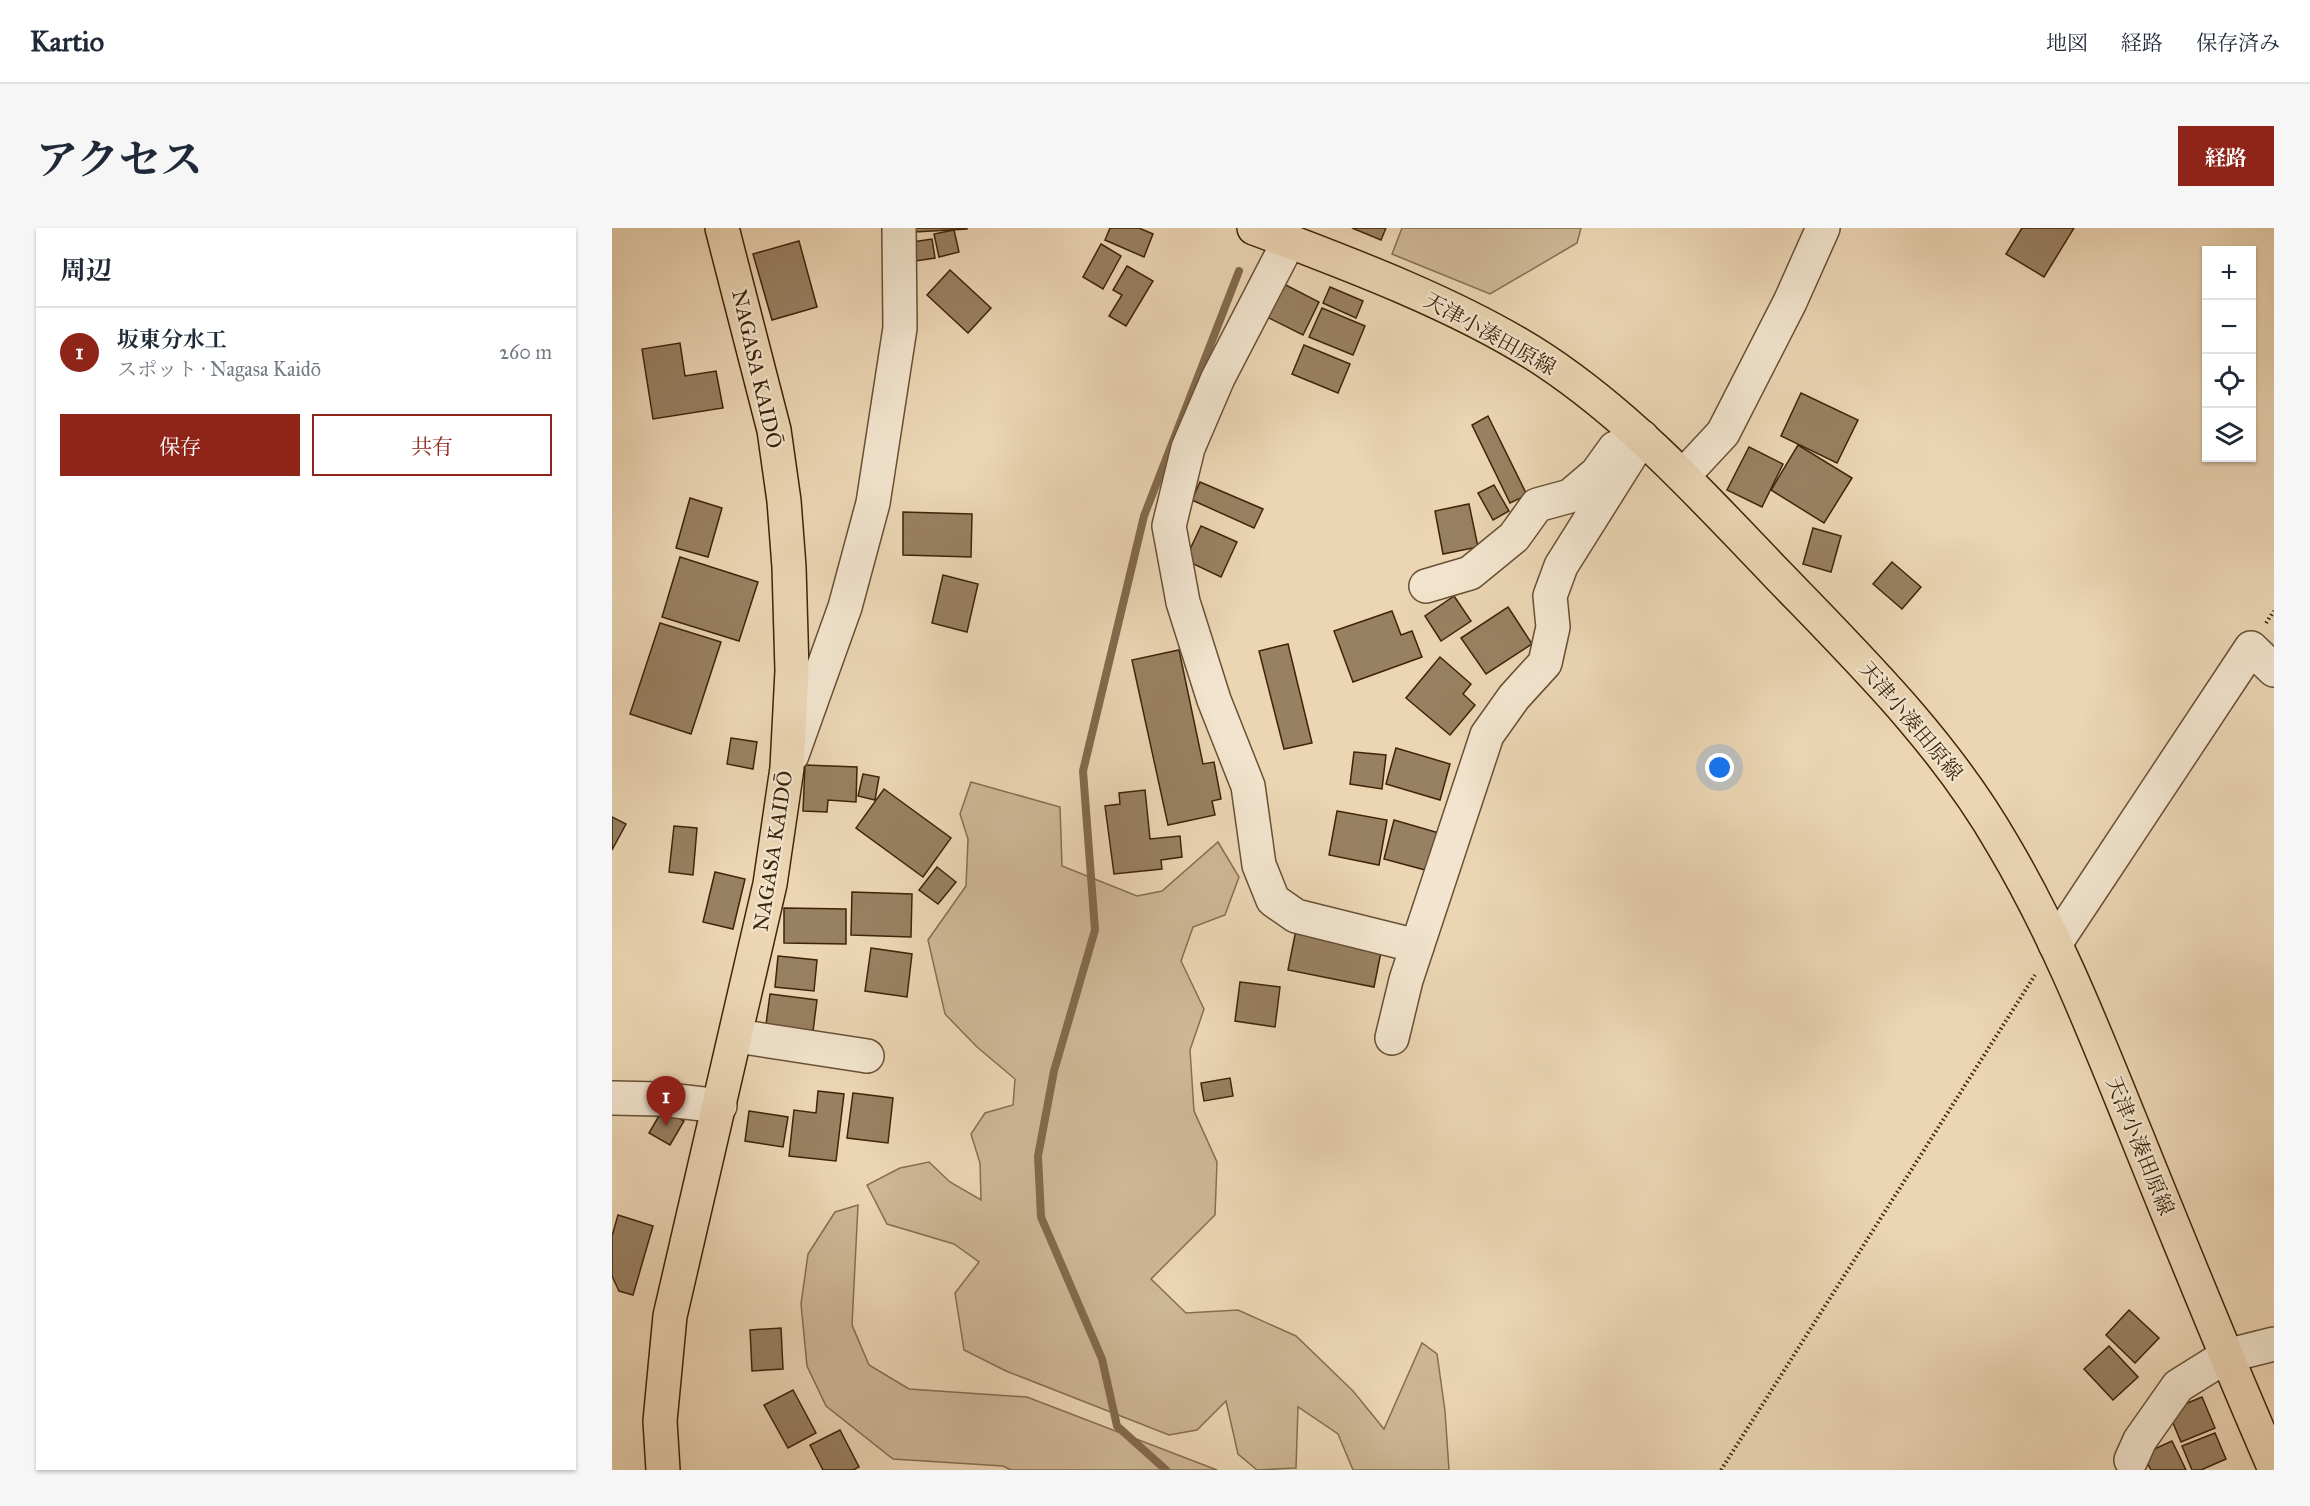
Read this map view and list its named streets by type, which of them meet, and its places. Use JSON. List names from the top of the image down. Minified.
{"streets":{"main road":["天津小湊田原線","NAGASA KAIDŌ"]},"page":{"header":"Kartio","nav":["地図","経路","保存済み"],"title":"アクセス","buttons":["経路",["保存","共有"]],"heading":"周辺","map_buttons":["+","−"],"list":[{"mark":"1","name":"坂東分水工","note":"スポット · Nagasa Kaidō","value":"260 m"}],"pins":"1"}}
